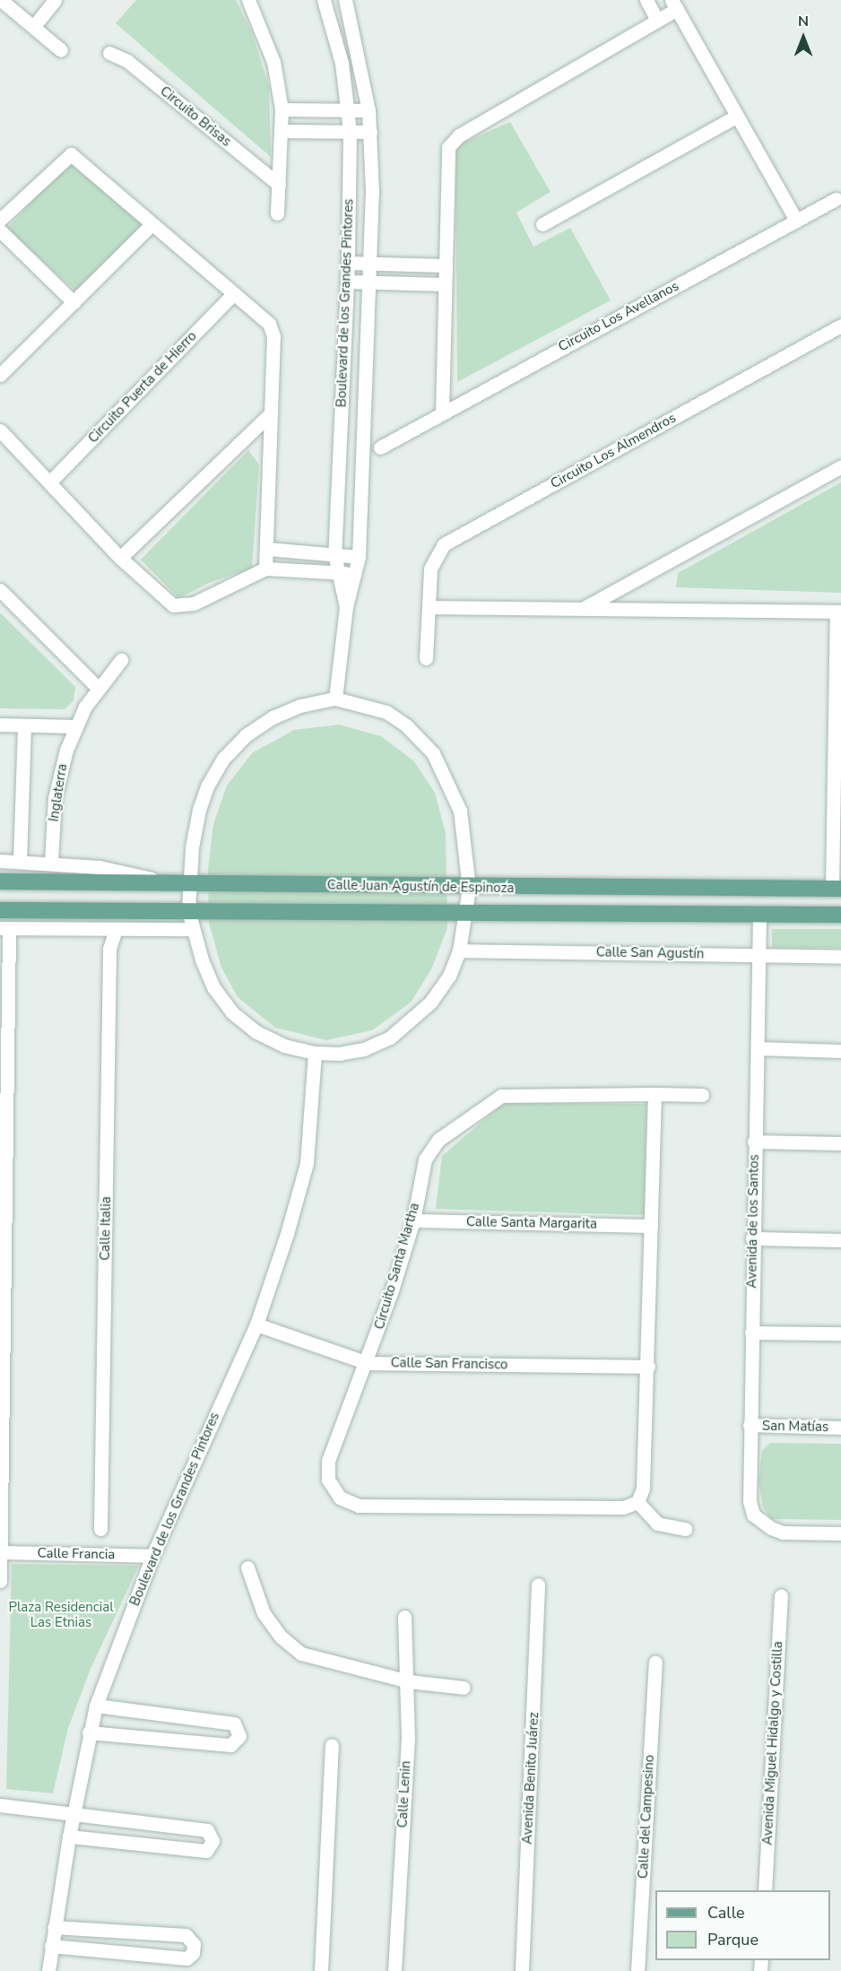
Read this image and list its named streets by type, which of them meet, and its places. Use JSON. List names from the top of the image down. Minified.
{"streets":{"main road":["Calle Juan Agustín de Espinoza"],"street":["Circuito Brisas","Boulevard de los Grandes Pintores","Circuito Los Avellanos","Circuito Puerta de Hierro","Circuito Los Almendros","Inglaterra","Calle San Agustín","Avenida de los Santos","Calle Santa Margarita","Calle Italia","Circuito Santa Martha","Calle San Francisco","San Matías","Calle Francia","Avenida Miguel Hidalgo y Costilla","Avenida Benito Juárez","Calle Lenin","Calle del Campesino"]},"crossings":[["Boulevard de los Grandes Pintores","Calle San Francisco"],["Boulevard de los Grandes Pintores","Calle Francia"],["Calle Juan Agustín de Espinoza","Avenida de los Santos"],["Calle San Agustín","Avenida de los Santos"],["Avenida de los Santos","San Matías"],["Calle Santa Margarita","Circuito Santa Martha"],["Circuito Santa Martha","Calle San Francisco"]],"parks":["Plaza Residencial Las Etnias"],"legend":["Calle","Parque"],"north":"top"}
